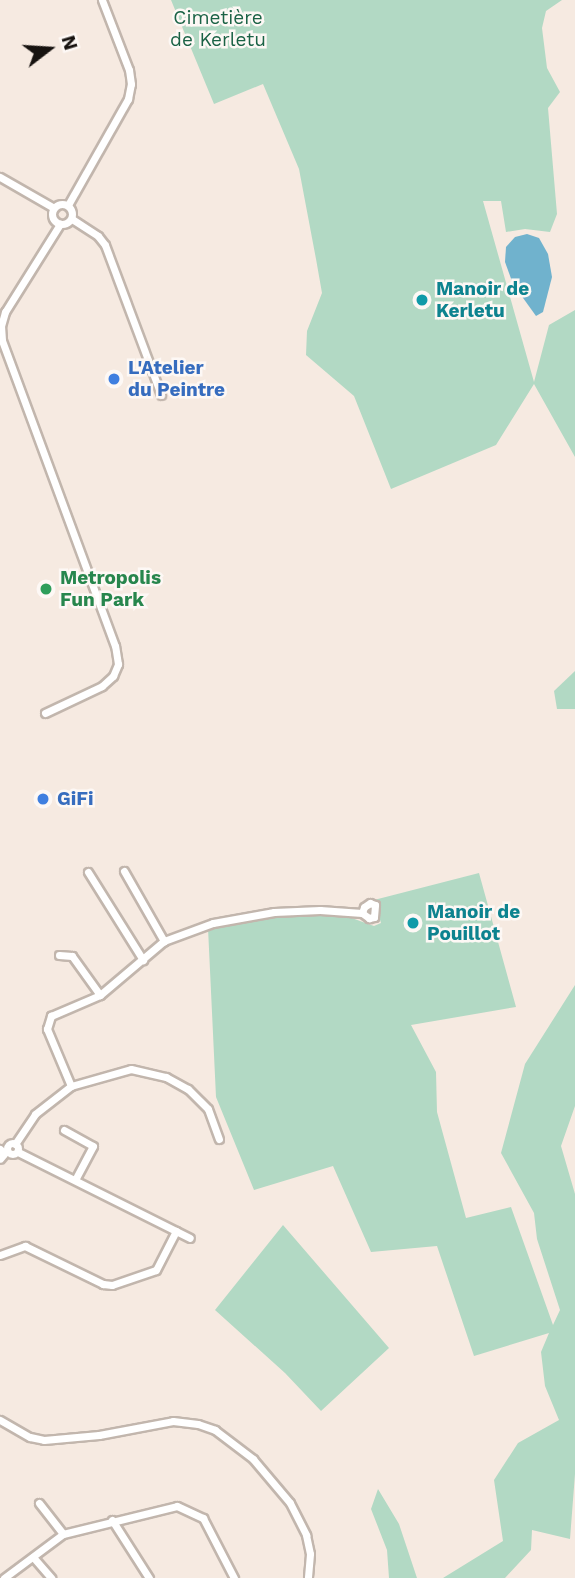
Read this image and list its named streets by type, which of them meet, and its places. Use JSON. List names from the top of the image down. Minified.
{"parks":["Cimetière de Kerletu"],"places":["Manoir de Kerletu","L'Atelier du Peintre","Metropolis Fun Park","GiFi","Manoir de Pouillot"],"north":"right"}
